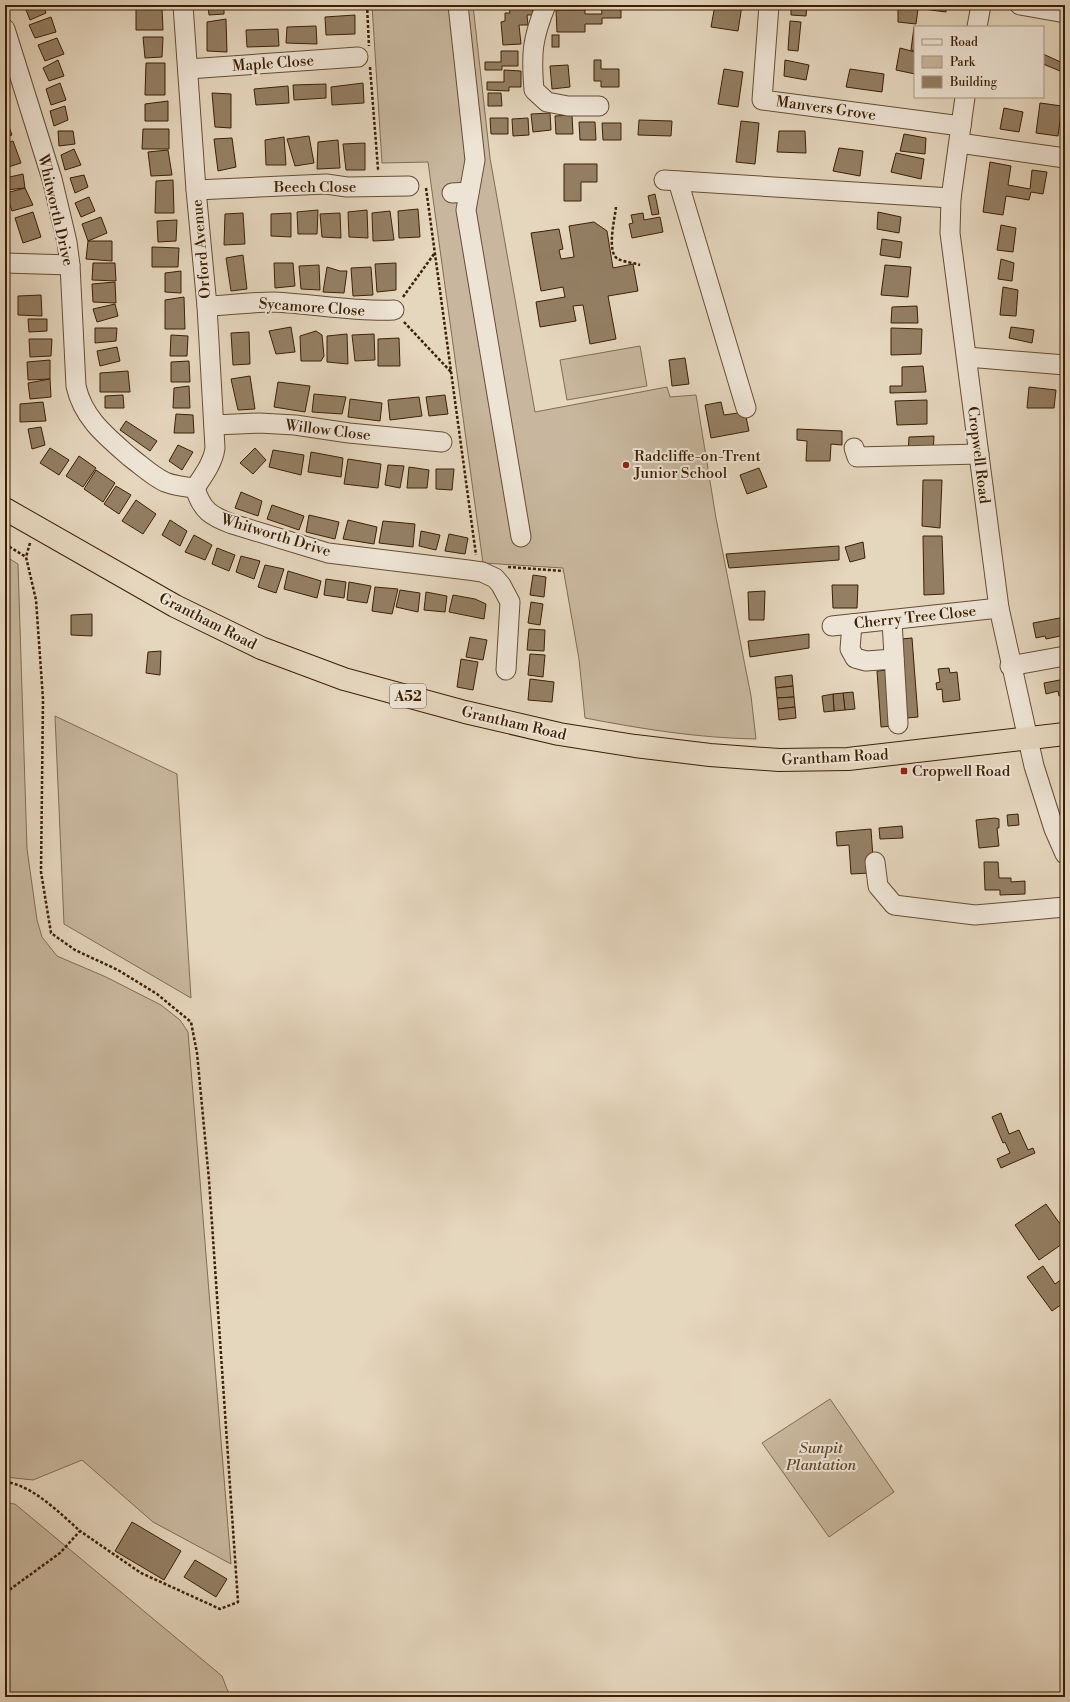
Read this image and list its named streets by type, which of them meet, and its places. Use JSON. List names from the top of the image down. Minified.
{"streets":{"highway":["Grantham Road","A52"],"street":["Maple Close","Manvers Grove","Beech Close","Whitworth Drive","Orford Avenue","Sycamore Close","Willow Close","Cropwell Road","Cherry Tree Close"]},"crossings":[["Maple Close","Orford Avenue"],["Manvers Grove","Cropwell Road"],["Beech Close","Orford Avenue"],["Whitworth Drive","Orford Avenue"],["Orford Avenue","Sycamore Close"],["Orford Avenue","Willow Close"],["Cropwell Road","Cherry Tree Close"],["Cropwell Road","Grantham Road"]],"parks":["Sunpit Plantation"],"places":{"other":["Radcliffe-on-Trent Junior School"],"transit":["Cropwell Road"]},"legend":["Road","Park","Building"]}
